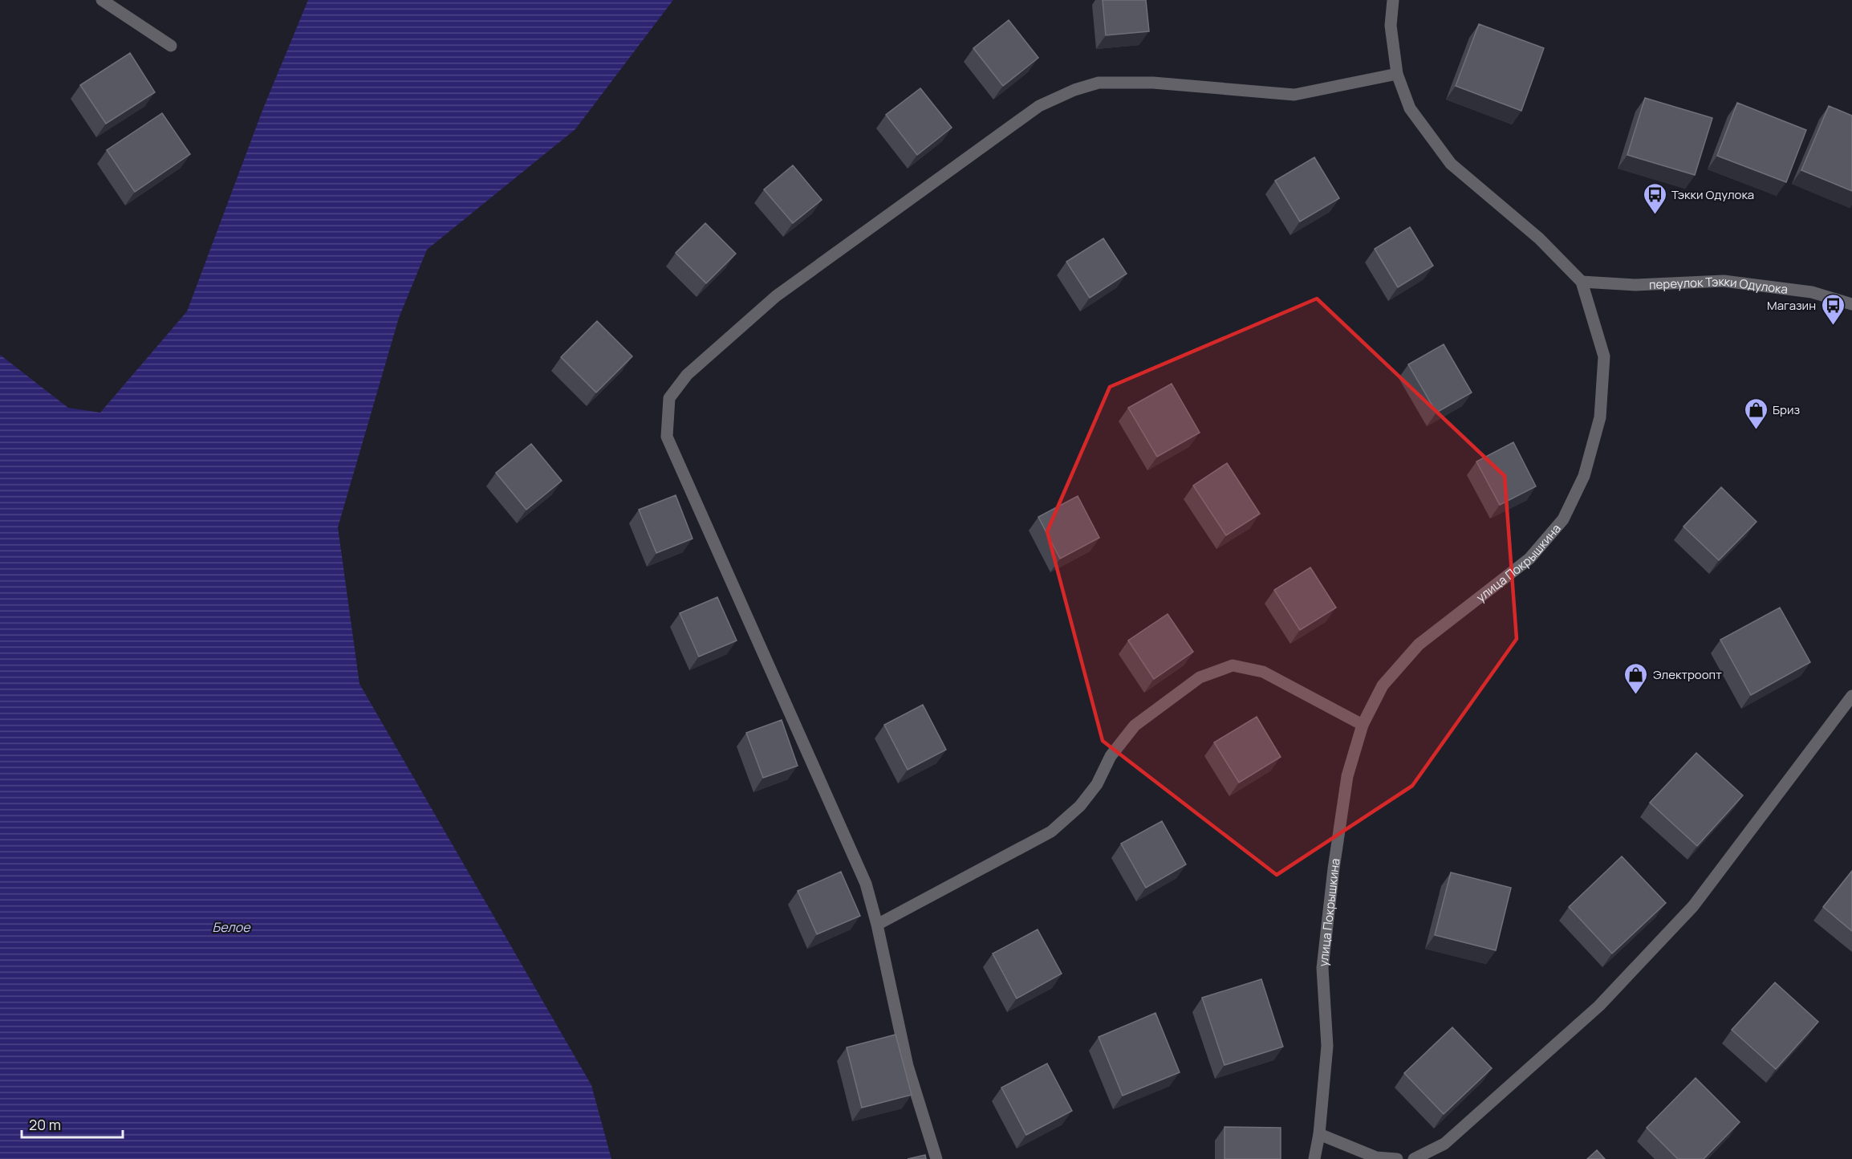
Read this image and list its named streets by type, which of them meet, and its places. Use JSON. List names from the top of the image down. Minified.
{"streets":{"street":["переулок Тэкки Одулока","улица Покрышкина"]},"crossings":[["переулок Тэкки Одулока","улица Покрышкина"]],"water":["Белое"],"places":{"bus stop":["Тэкки Одулока","Магазин"],"shop":["Бриз","Электроопт"]},"scale_bar":"20 m"}
